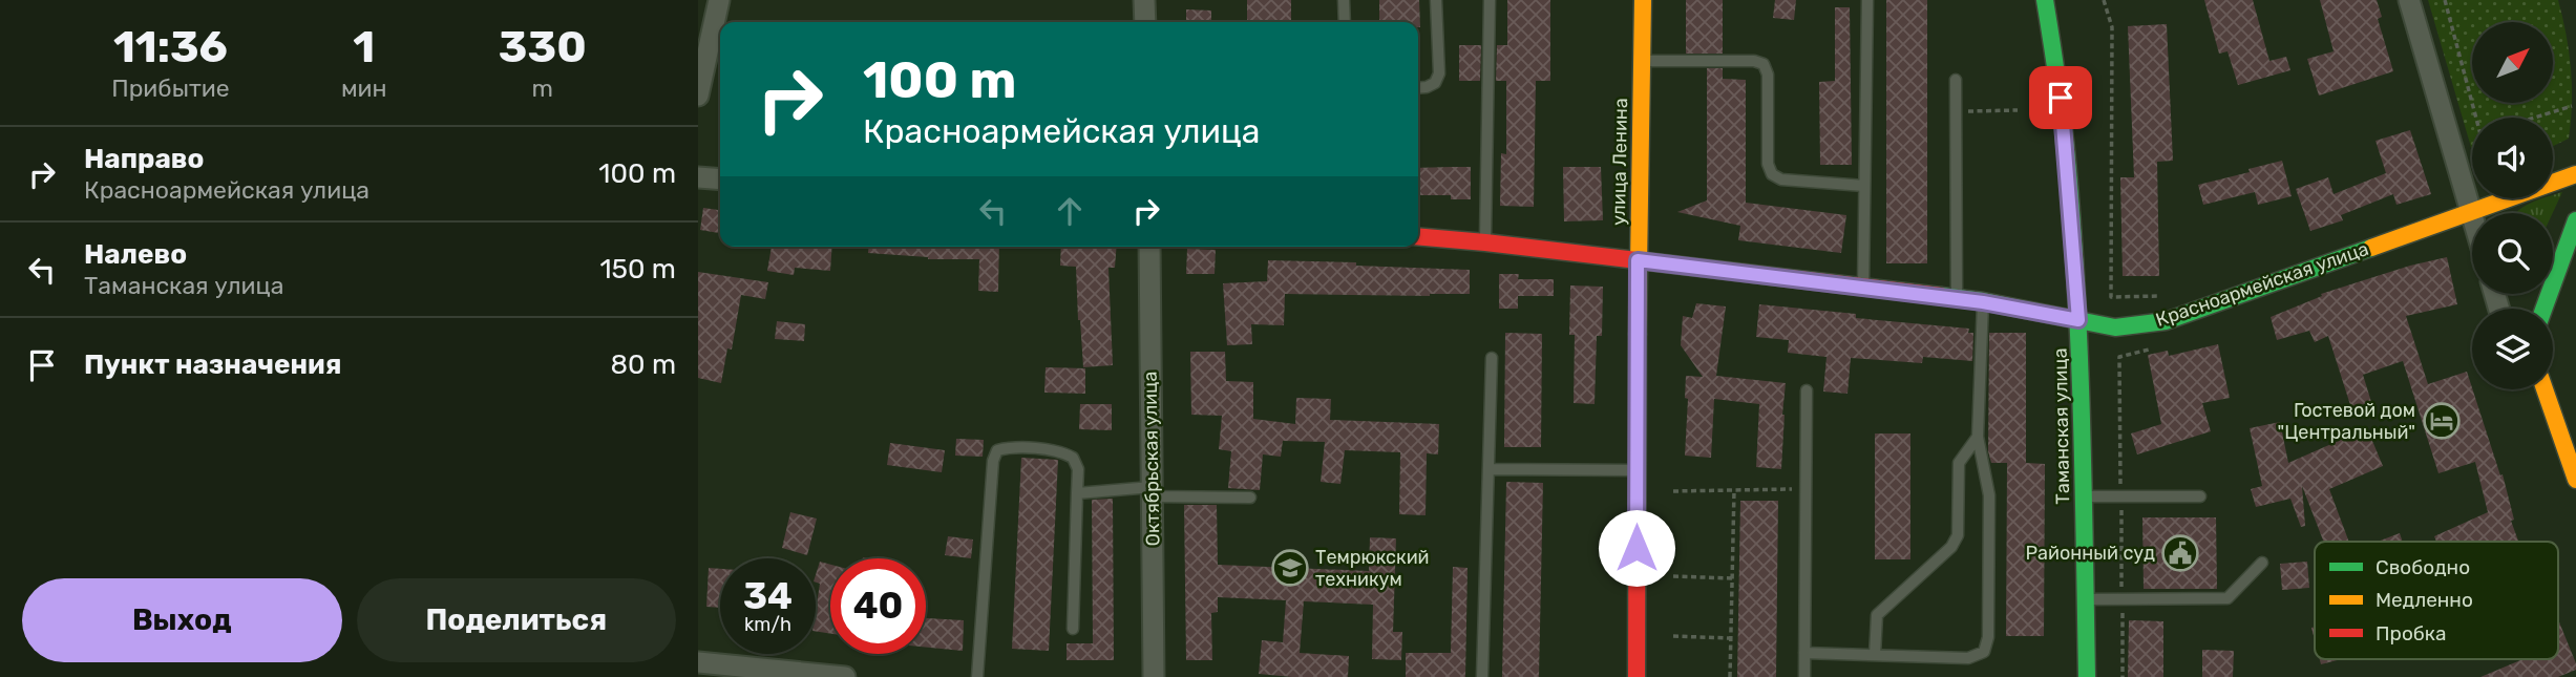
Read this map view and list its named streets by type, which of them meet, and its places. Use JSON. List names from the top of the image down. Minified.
{"streets":{"street":["улица Ленина","Красноармейская улица","Таманская улица","Октябрьская улица"]},"crossings":[["улица Ленина","Красноармейская улица"],["Красноармейская улица","Таманская улица"]],"places":{"hotel":["Гостевой дом \"Центральный\""],"public building":["Районный суд"],"school or university":["Темрюкский техникум"]},"legend":["Свободно","Медленно","Пробка"],"north":"top right","page":{"eta":["11:36","Прибытие","1","мин","330","m"],"turn":["100 m","Красноармейская улица"],"list":[{"name":"Направо","note":"Красноармейская улица","value":"100 m"},{"name":"Налево","note":"Таманская улица","value":"150 m"},{"name":"Пункт назначения","value":"80 m"}],"speed":"34 km/h","limit":"40","buttons":["Выход","Поделиться"]}}
